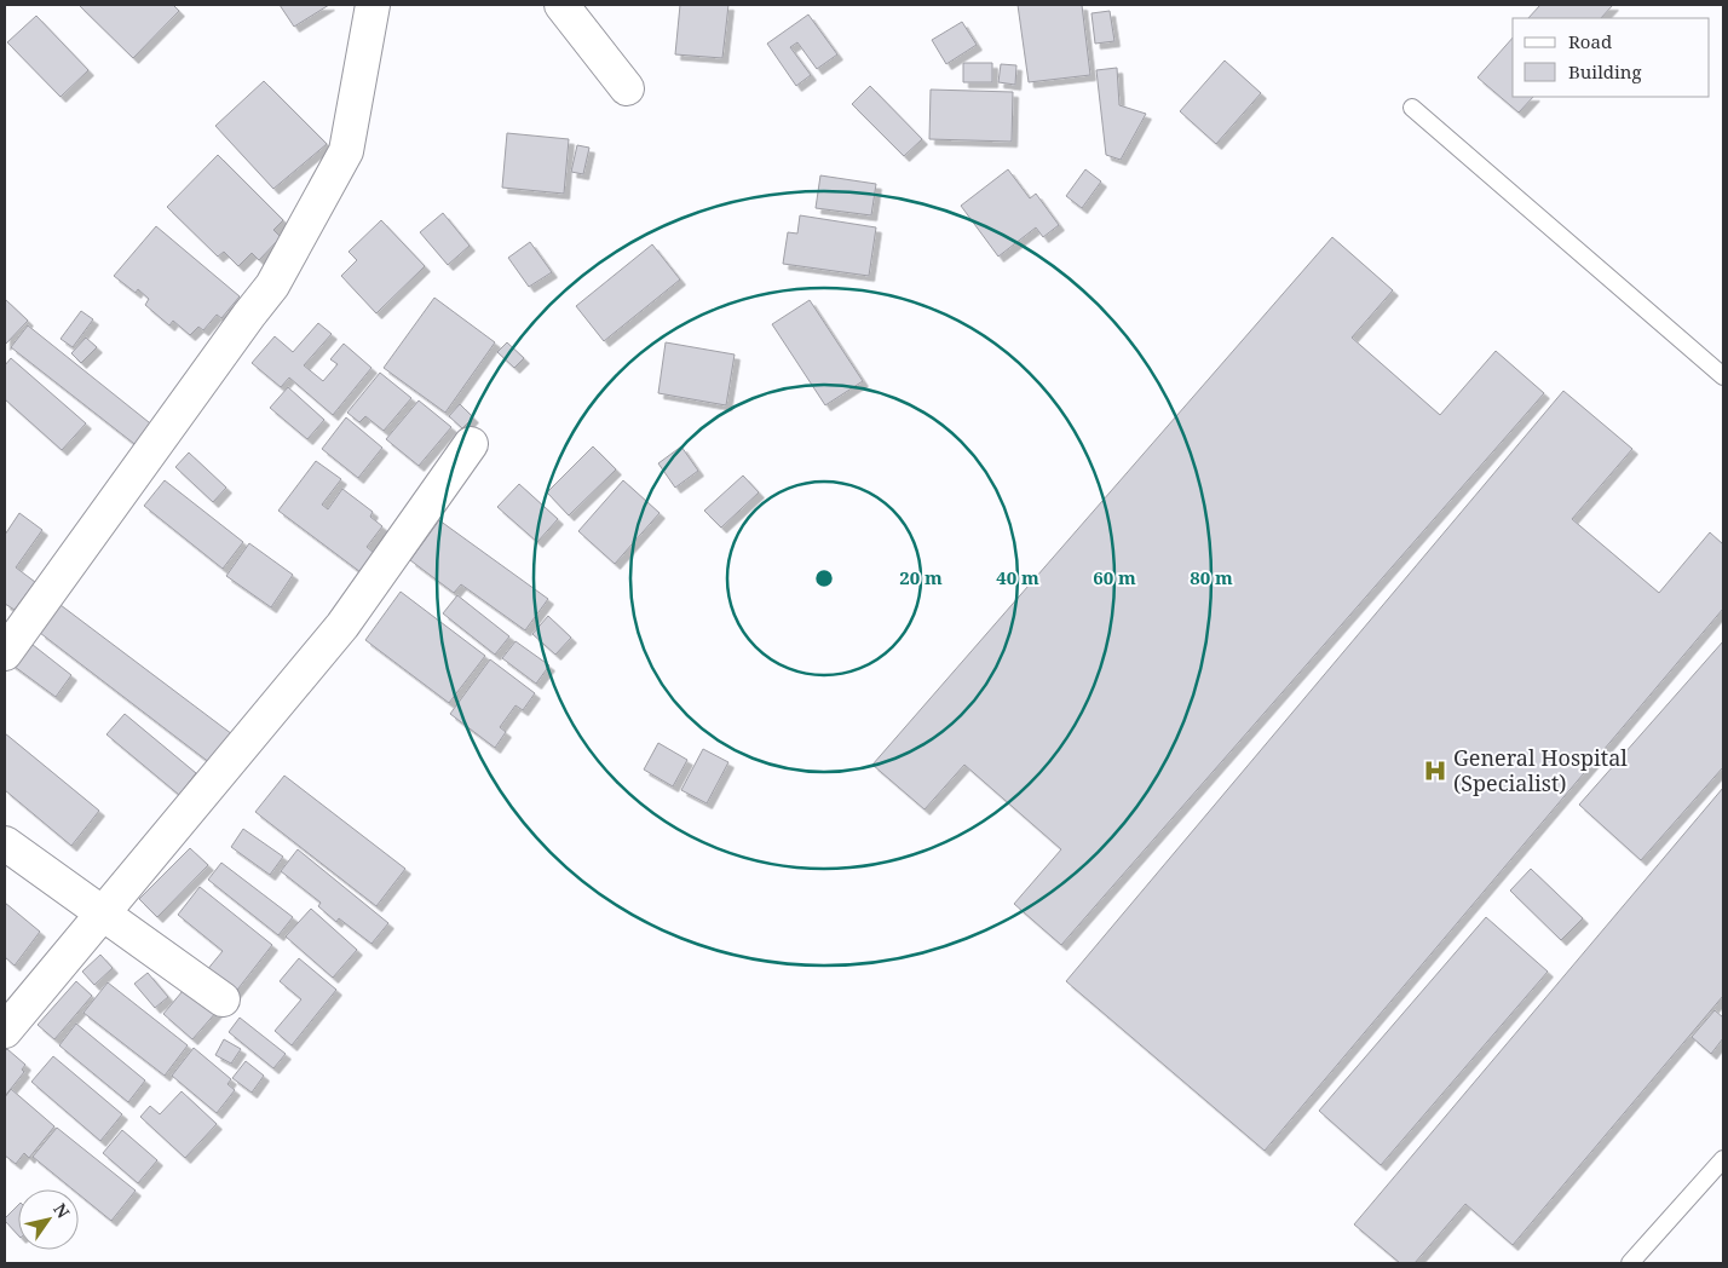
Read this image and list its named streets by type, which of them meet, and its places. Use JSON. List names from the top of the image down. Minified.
{"places":{"hospital":["General Hospital (Specialist)"]},"legend":["Road","Building"],"north":"top right","rings":["20 m","40 m","60 m","80 m"]}
